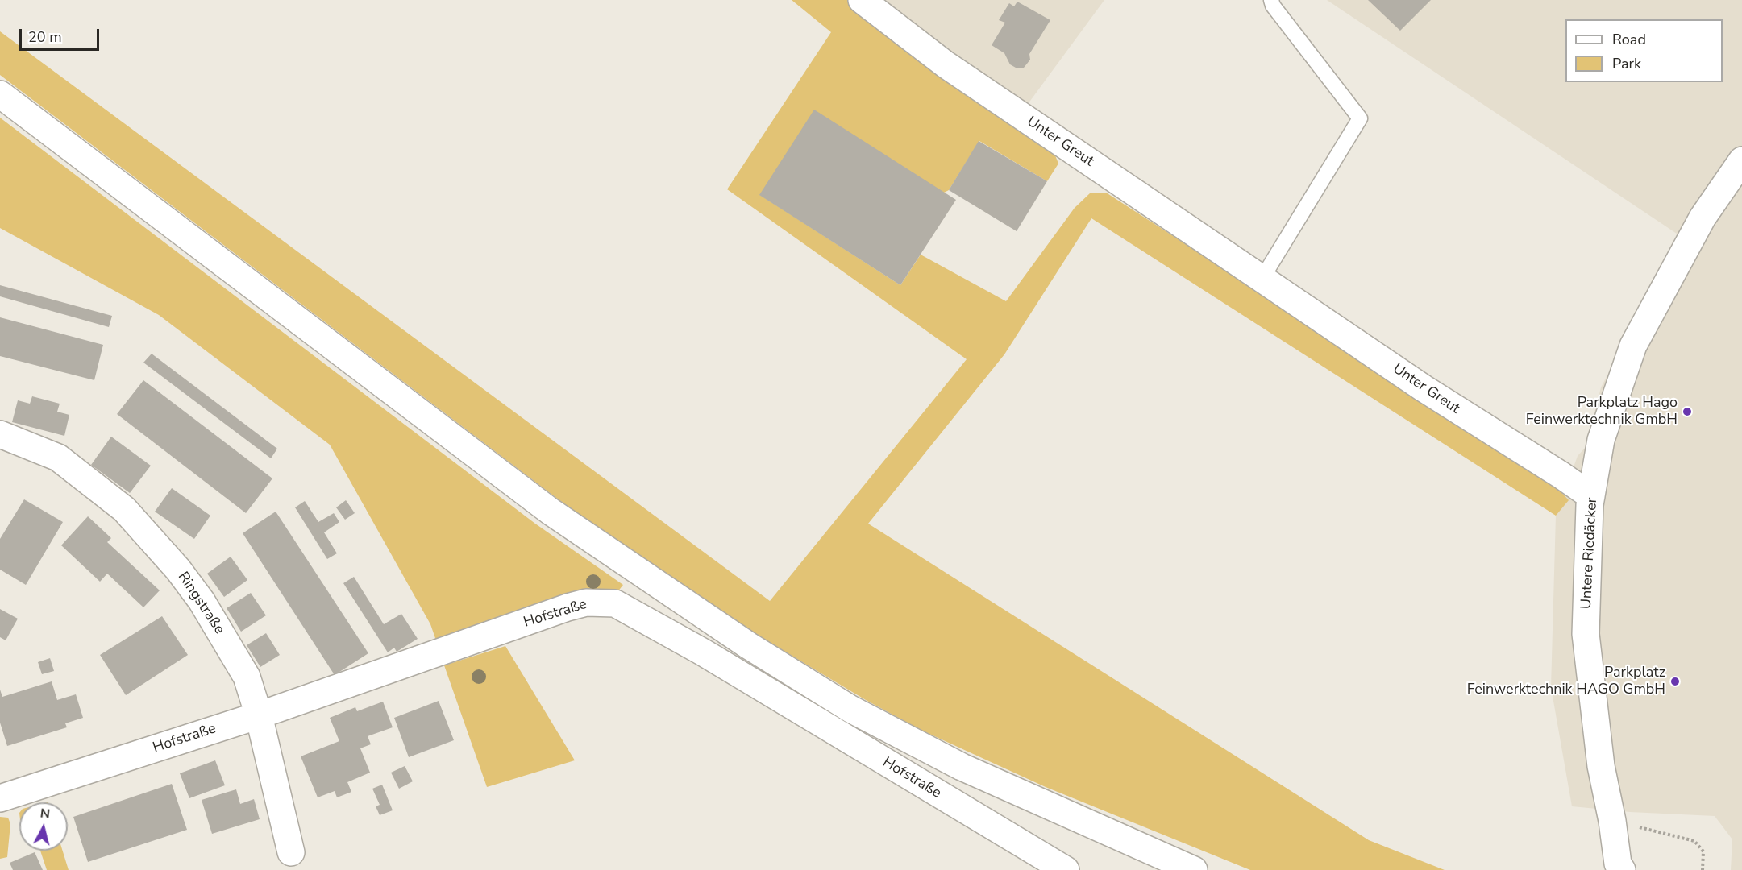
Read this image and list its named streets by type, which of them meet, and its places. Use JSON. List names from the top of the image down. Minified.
{"streets":{"street":["Unter Greut","Untere Riedäcker","Ringstraße","Hofstraße"]},"crossings":[["Unter Greut","Untere Riedäcker"],["Ringstraße","Hofstraße"]],"places":["Parkplatz Hago Feinwerktechnik GmbH","Parkplatz Feinwerktechnik HAGO GmbH"],"legend":["Road","Park"],"scale_bar":"20 m","north":"top"}
